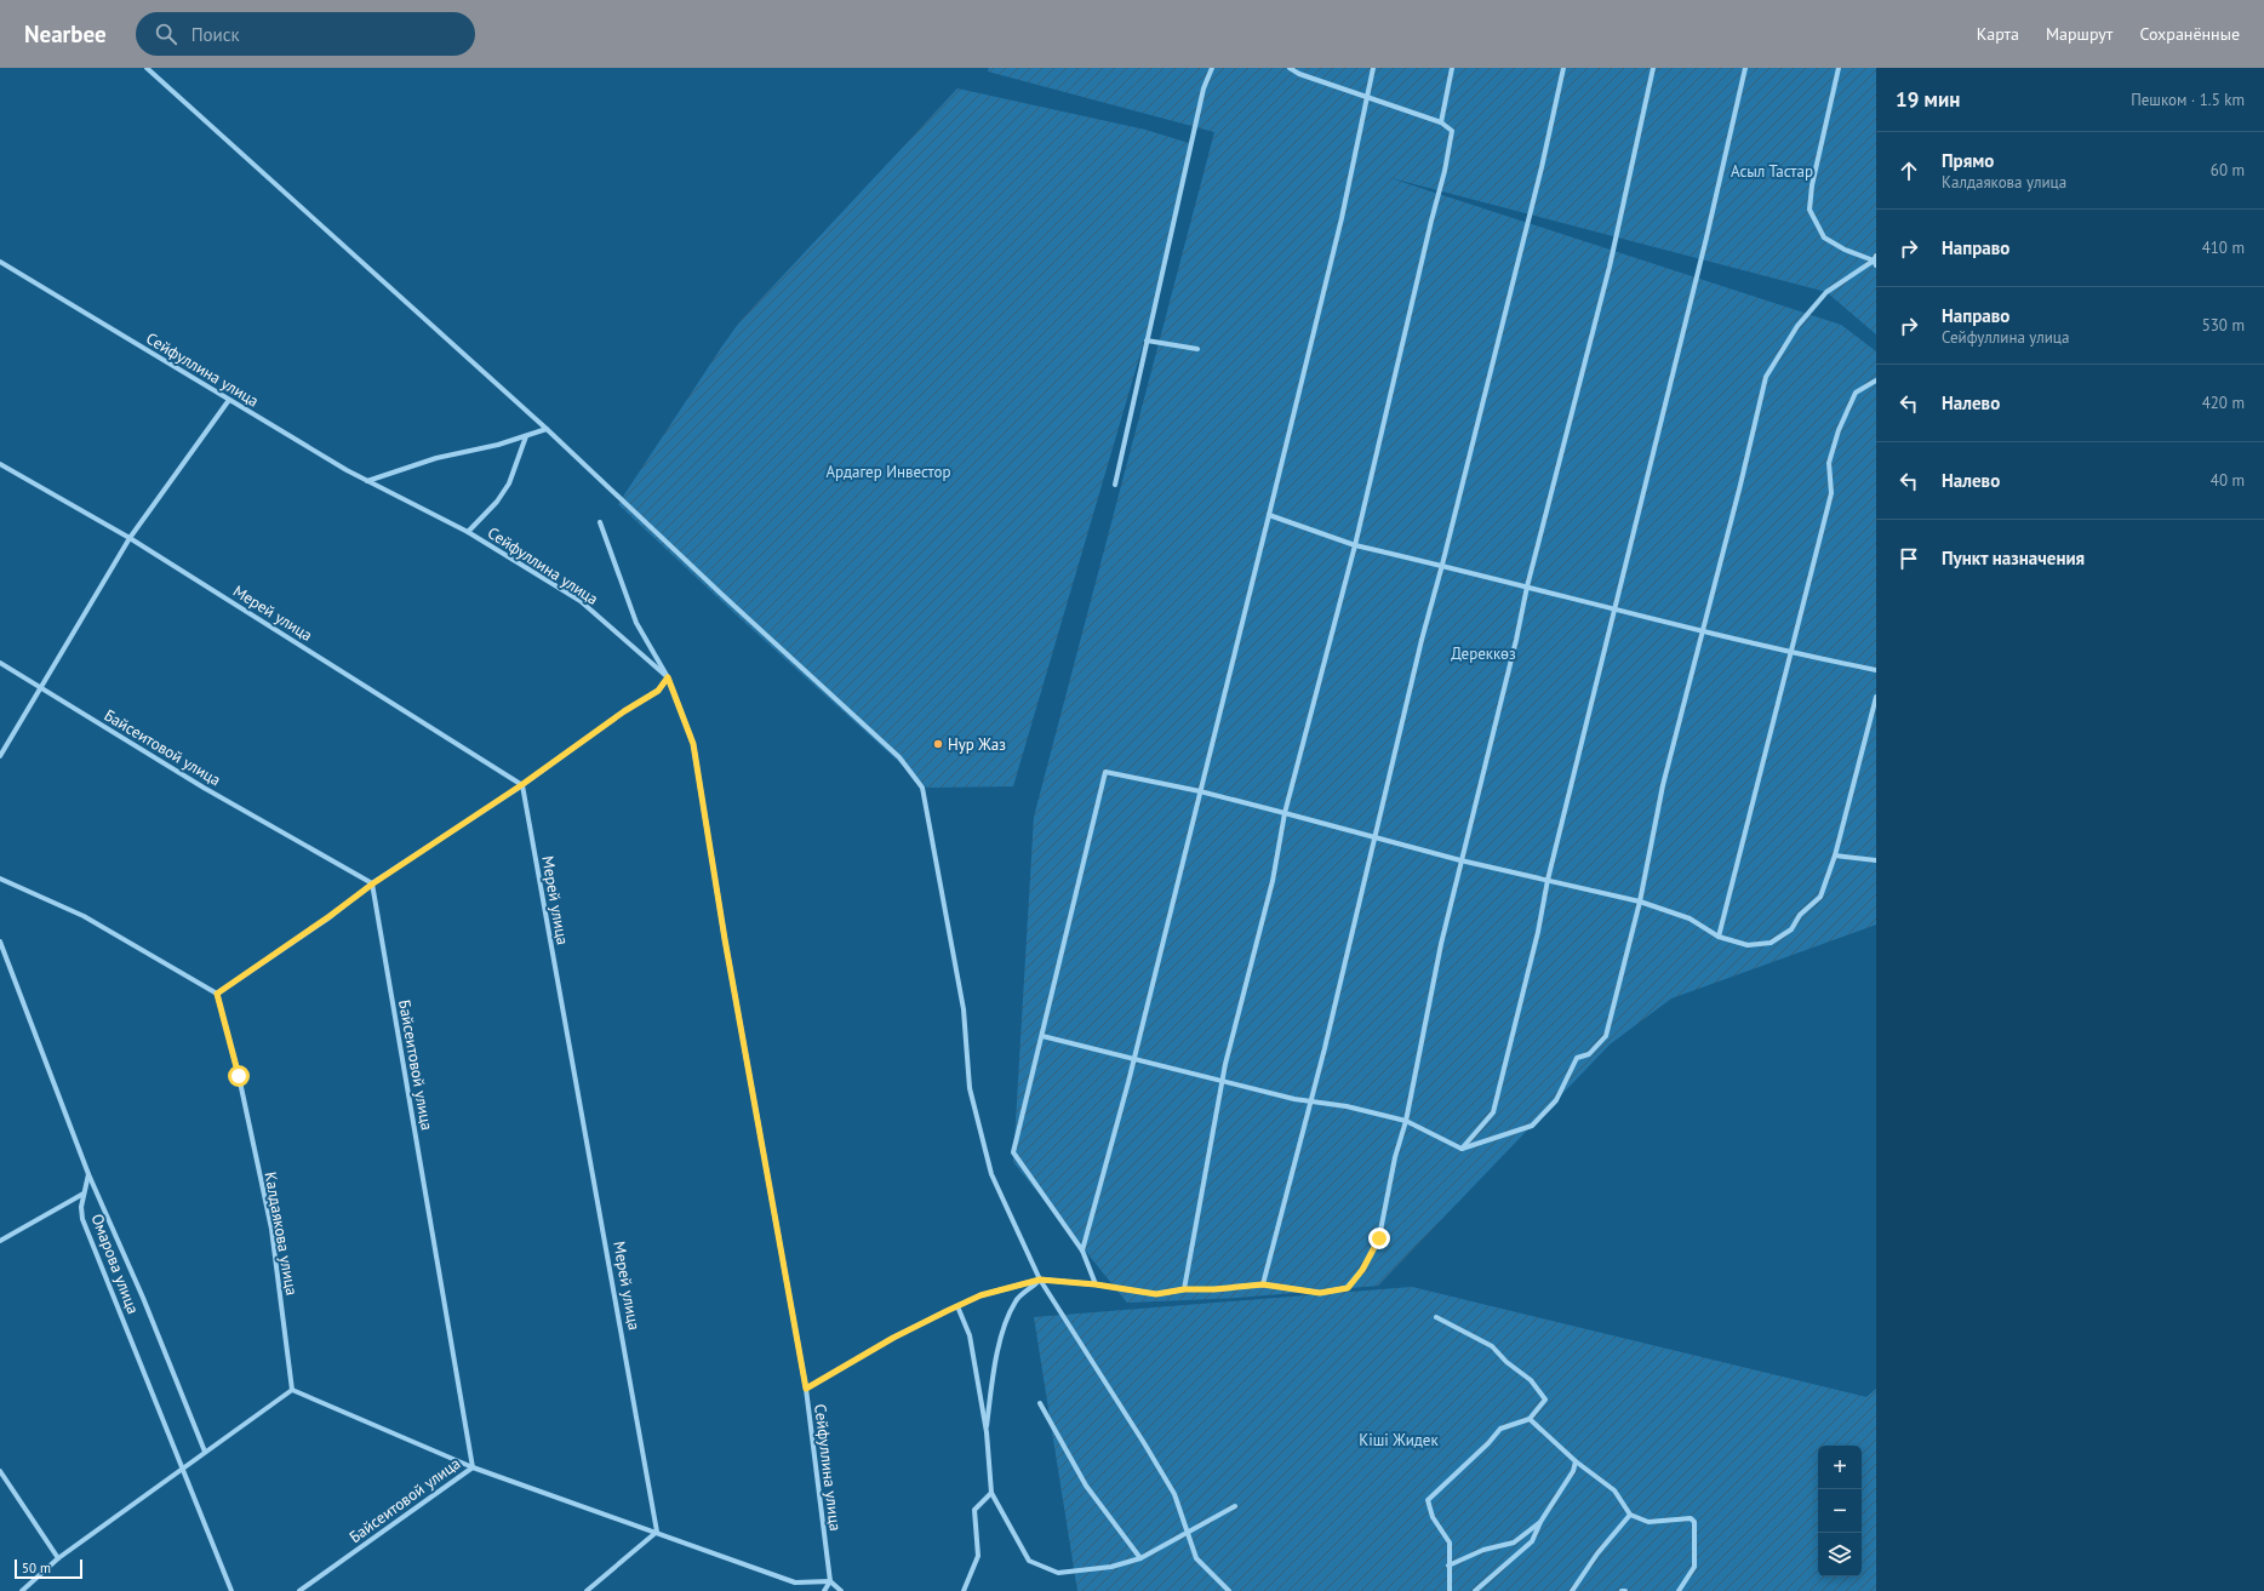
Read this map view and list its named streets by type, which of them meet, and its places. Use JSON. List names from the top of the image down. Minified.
{"streets":{"street":["Сейфуллина улица","Мерей улица","Байсеитовой улица","Калдаякова улица","Омарова улица"]},"parks":["Асыл Тастар","Ардагер Инвестор","Дереккөз","Кіші Жидек"],"places":["Нур Жаз"],"scale_bar":"50 m","page":{"header":"Nearbee","search":"Поиск","nav":["Карта","Маршрут","Сохранённые"],"heading":["19 мин","Пешком · 1.5 km"],"list":[["Прямо","Калдаякова улица","60 m"],["Направо","410 m"],["Направо","Сейфуллина улица","530 m"],["Налево","420 m"],["Налево","40 m"],"Пункт назначения"],"map_buttons":["+","−"],"scale":"50 m"}}
